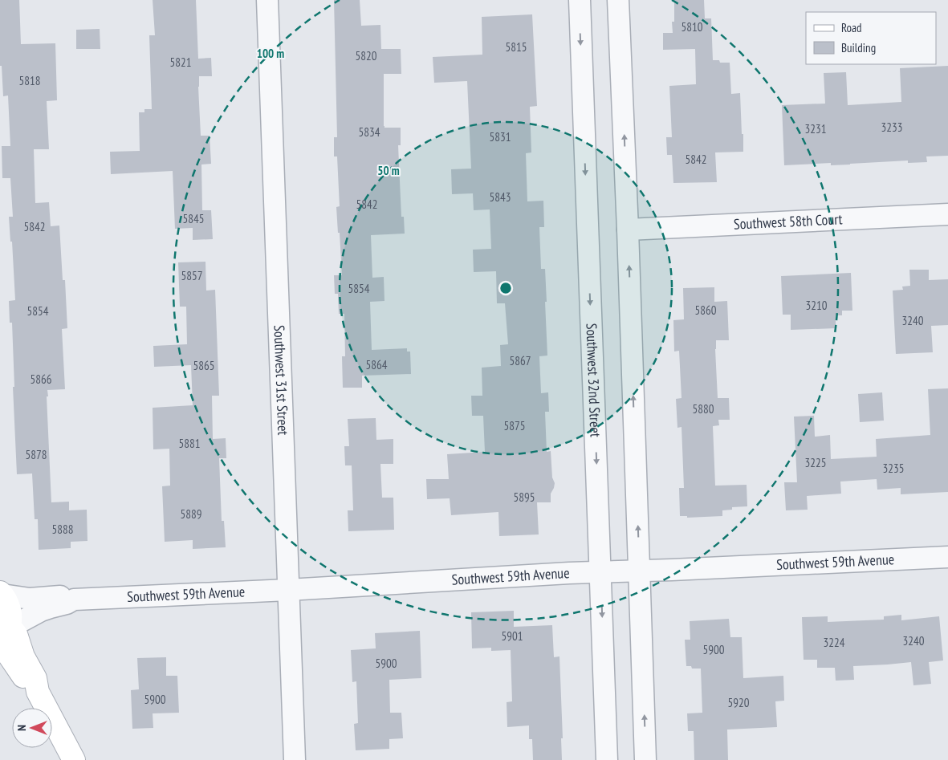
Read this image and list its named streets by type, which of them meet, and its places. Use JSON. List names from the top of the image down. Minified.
{"streets":{"street":["Southwest 58th Court","Southwest 31st Street","Southwest 32nd Street","Southwest 59th Avenue"]},"crossings":[["Southwest 31st Street","Southwest 59th Avenue"],["Southwest 32nd Street","Southwest 59th Avenue"]],"house_numbers":["5810","5815","5820","5821","5818","3233","3231","5834","5831","5842","5843","5842","5845","5842","5857","5854","3210","5860","5854","3240","5867","5864","5865","5866","5880","5875","5881","5878","3225","3235","5895","5889","5888","5901","3240","3224","5900","5900","5900","5920"],"legend":["Road","Building"],"north":"left","rings":["100 m","50 m"]}
